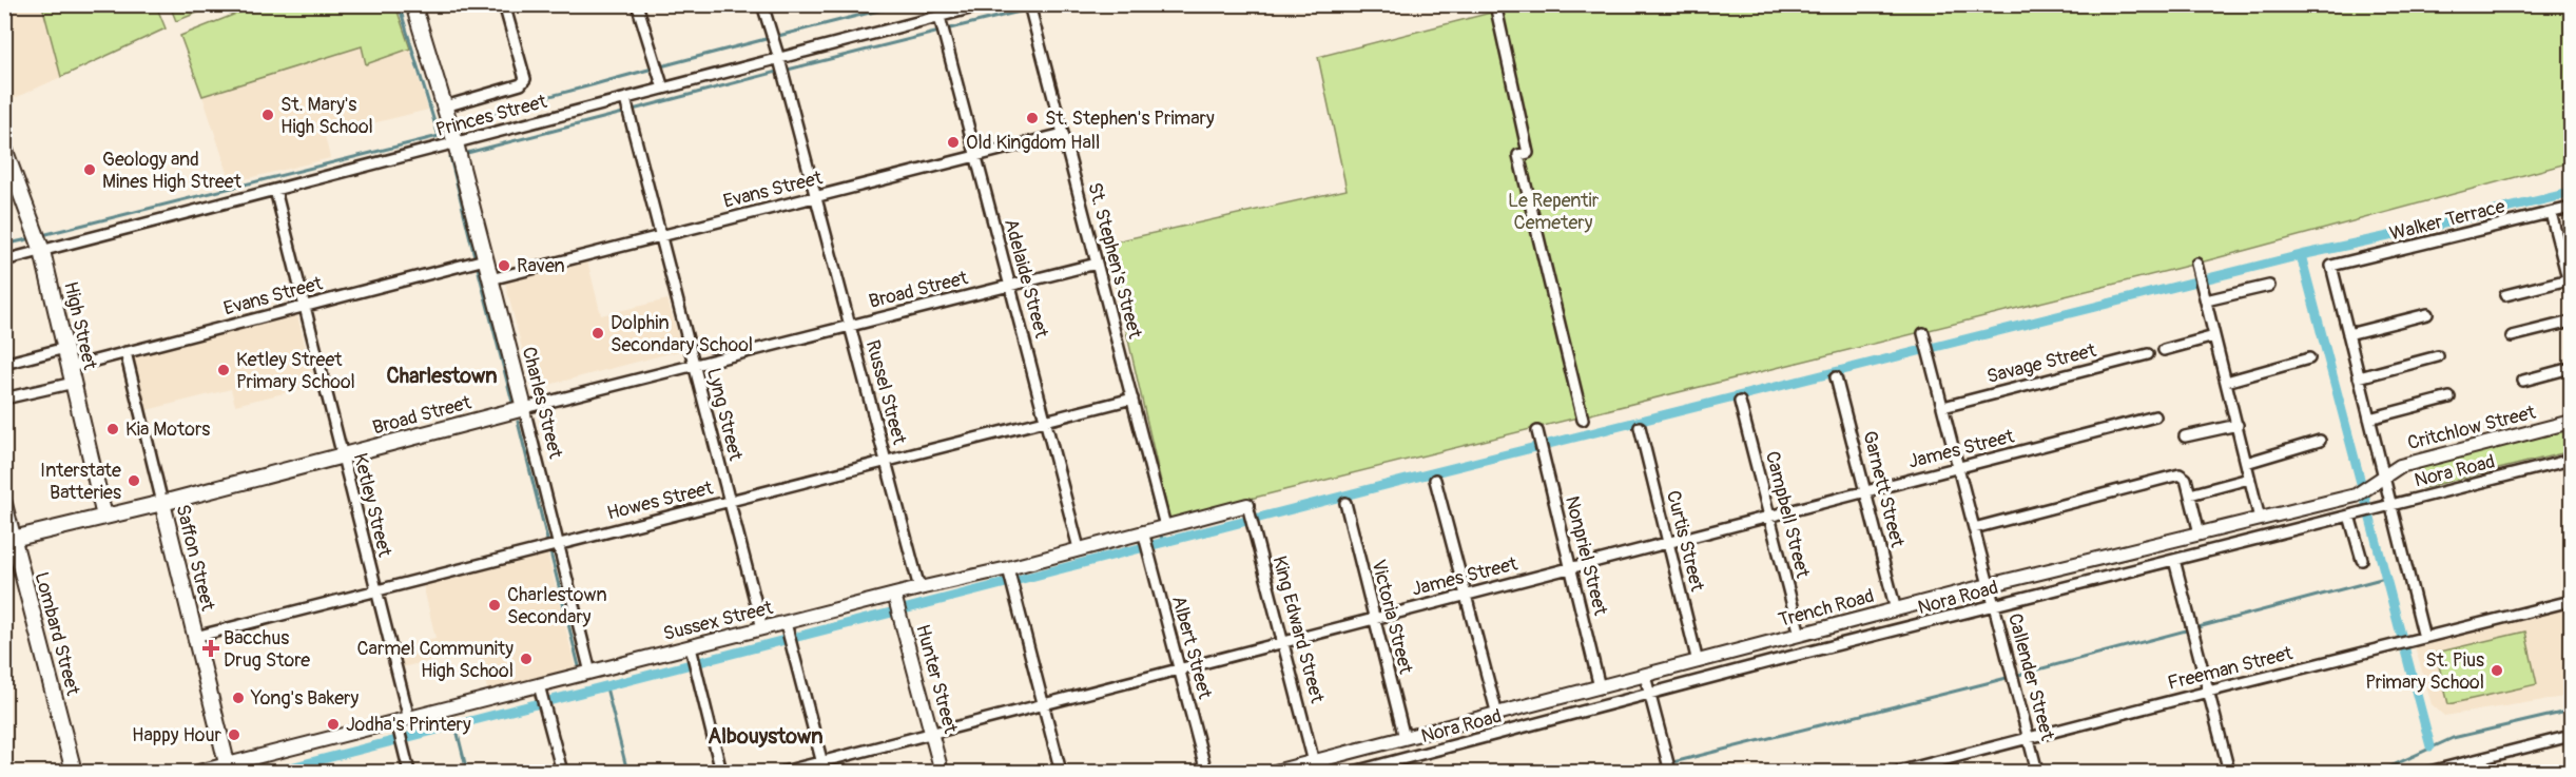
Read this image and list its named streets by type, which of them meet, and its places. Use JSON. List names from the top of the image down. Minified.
{"streets":{"main road":["Broad Street","High Street","Charles Street","Saffon Street","Lombard Street"],"street":["Princes Street","Evans Street","Walker Terrace","St. Stephen's Street","Adelaide Street","Savage Street","Russel Street","Lyng Street","Critchlow Street","James Street","Nora Road","Garnett Street","Howes Street","Ketley Street","Campbell Street","Curtis Street","Nonpriel Street","Trench Road","Victoria Street","Sussex Street","King Edward Street","Albert Street","Freeman Street","Callender Street","Hunter Street"]},"crossings":[["Princes Street","Adelaide Street"],["Princes Street","High Street"],["Princes Street","Russel Street"],["Princes Street","Charles Street"],["Princes Street","Lyng Street"],["Princes Street","Ketley Street"],["Evans Street","St. Stephen's Street"],["Evans Street","Adelaide Street"],["Evans Street","High Street"],["Evans Street","Russel Street"],["Evans Street","Charles Street"],["Evans Street","Lyng Street"],["Evans Street","Ketley Street"],["Evans Street","Saffon Street"],["St. Stephen's Street","Broad Street"],["St. Stephen's Street","Howes Street"],["St. Stephen's Street","Sussex Street"],["Adelaide Street","Broad Street"],["Adelaide Street","Howes Street"],["Adelaide Street","Sussex Street"],["Broad Street","High Street"],["Broad Street","Russel Street"],["Broad Street","Charles Street"],["Broad Street","Lyng Street"],["Broad Street","Ketley Street"],["Broad Street","Saffon Street"],["Broad Street","Lombard Street"],["Savage Street","Callender Street"],["Russel Street","Howes Street"],["Russel Street","Sussex Street"],["Charles Street","Howes Street"],["Charles Street","Sussex Street"],["Lyng Street","Howes Street"],["Lyng Street","Sussex Street"],["Critchlow Street","Trench Road"],["James Street","Garnett Street"],["James Street","Campbell Street"],["James Street","Curtis Street"],["James Street","Nonpriel Street"],["James Street","Victoria Street"],["James Street","King Edward Street"],["James Street","Albert Street"],["James Street","Callender Street"],["James Street","Hunter Street"],["Nora Road","Callender Street"],["Garnett Street","Trench Road"],["Howes Street","Ketley Street"],["Howes Street","Saffon Street"],["Ketley Street","Sussex Street"],["Campbell Street","Trench Road"],["Curtis Street","Trench Road"],["Nonpriel Street","Trench Road"],["Saffon Street","Sussex Street"],["Trench Road","Victoria Street"],["Trench Road","King Edward Street"],["Trench Road","Callender Street"],["Sussex Street","King Edward Street"],["Sussex Street","Albert Street"],["Sussex Street","Hunter Street"],["Freeman Street","Callender Street"]],"districts":["Charlestown","Albouystown"],"parks":["Le Repentir Cemetery"],"places":{"other":["St. Mary's High School","St. Stephen's Primary","Old Kingdom Hall","Geology and Mines High Street","Raven","Dolphin Secondary School","Ketley Street Primary School","Kia Motors","Interstate Batteries","Charlestown Secondary","Carmel Community High School","St. Pius Primary School","Yong's Bakery","Jodha's Printery","Happy Hour"],"health":["Bacchus Drug Store"]}}
